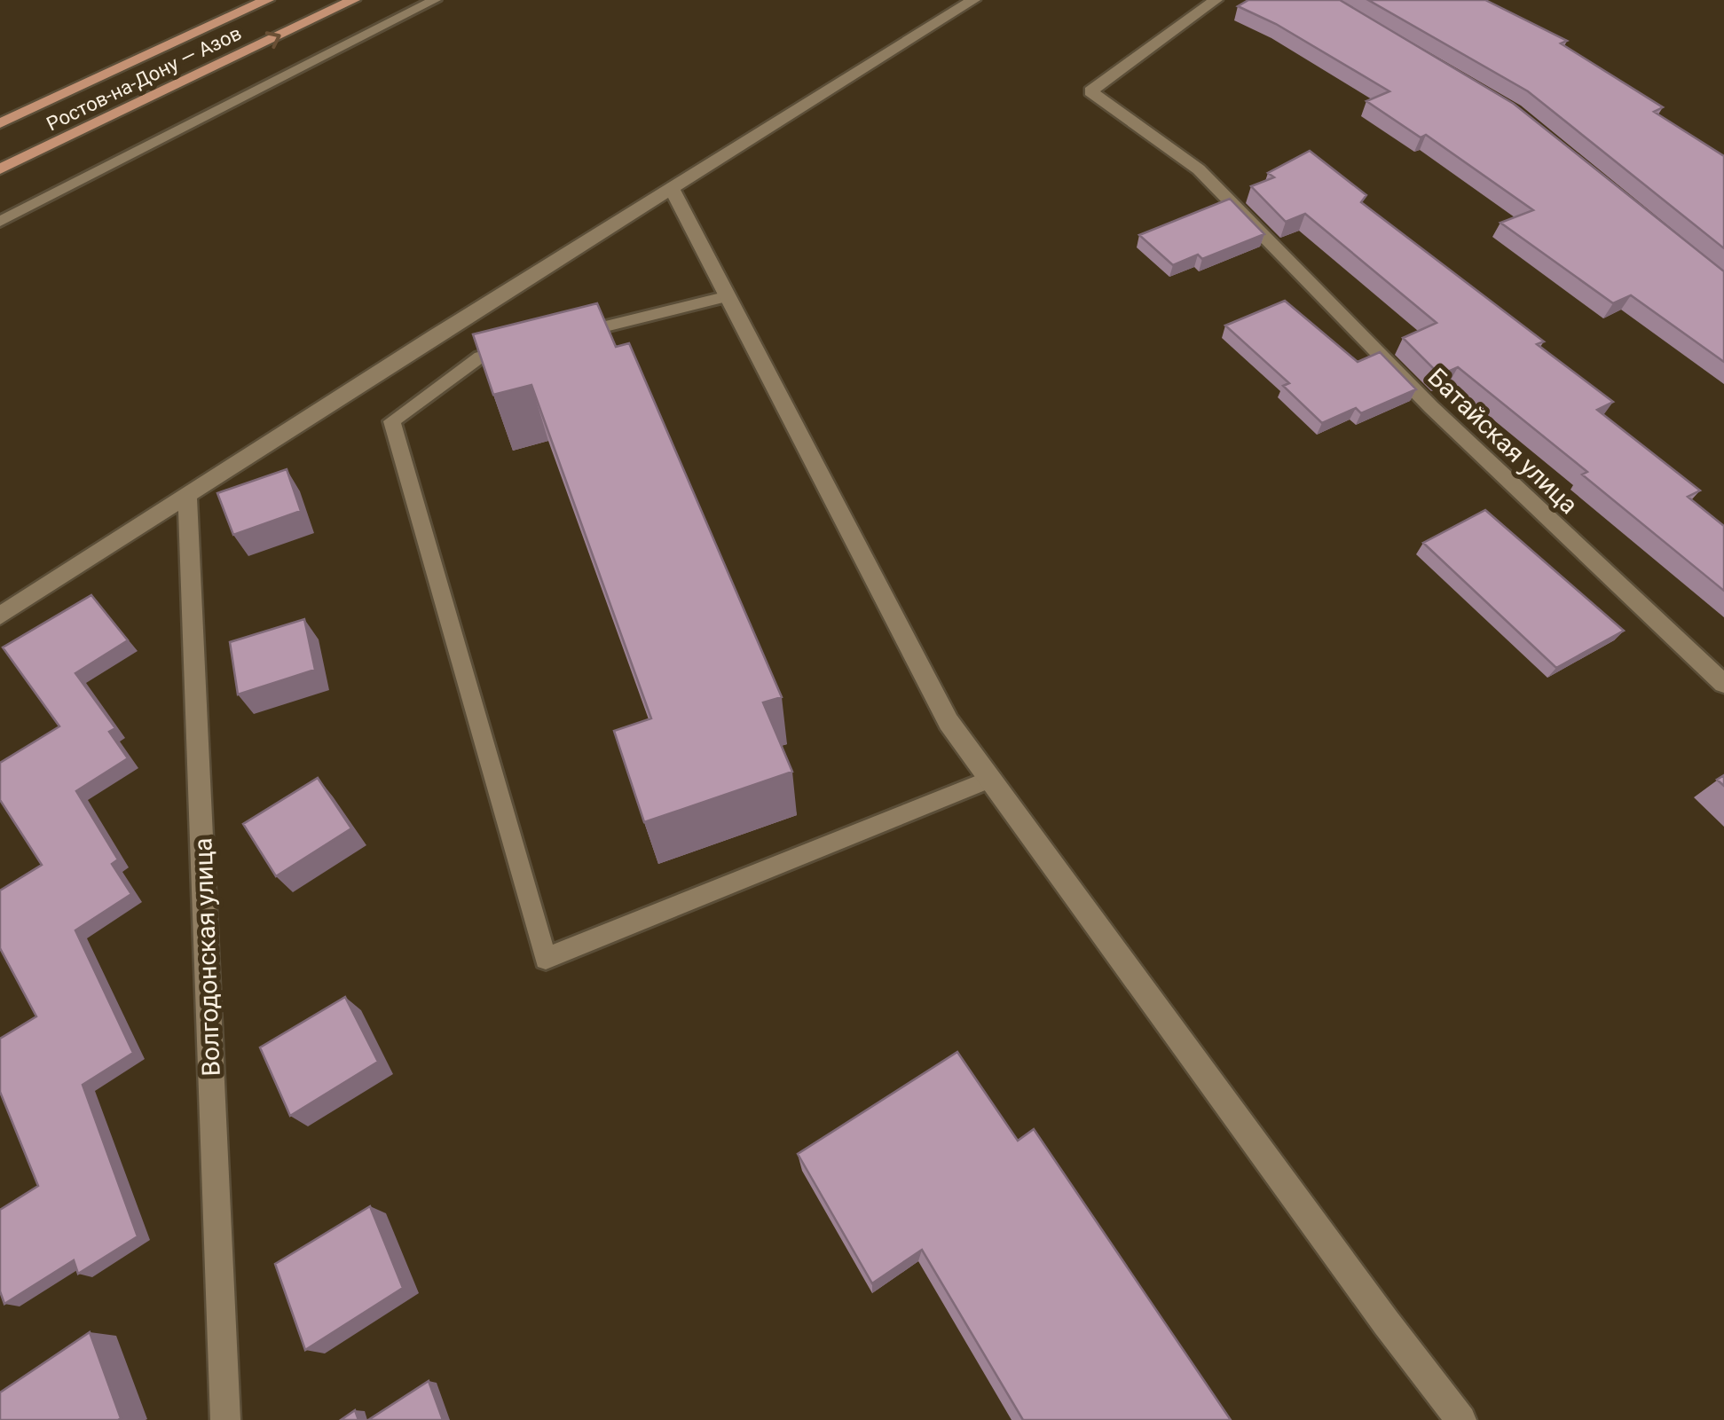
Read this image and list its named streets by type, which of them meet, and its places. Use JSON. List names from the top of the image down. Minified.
{"streets":{"main road":["Ростов-на-Дону — Азов"],"street":["Батайская улица","Волгодонская улица"]}}
